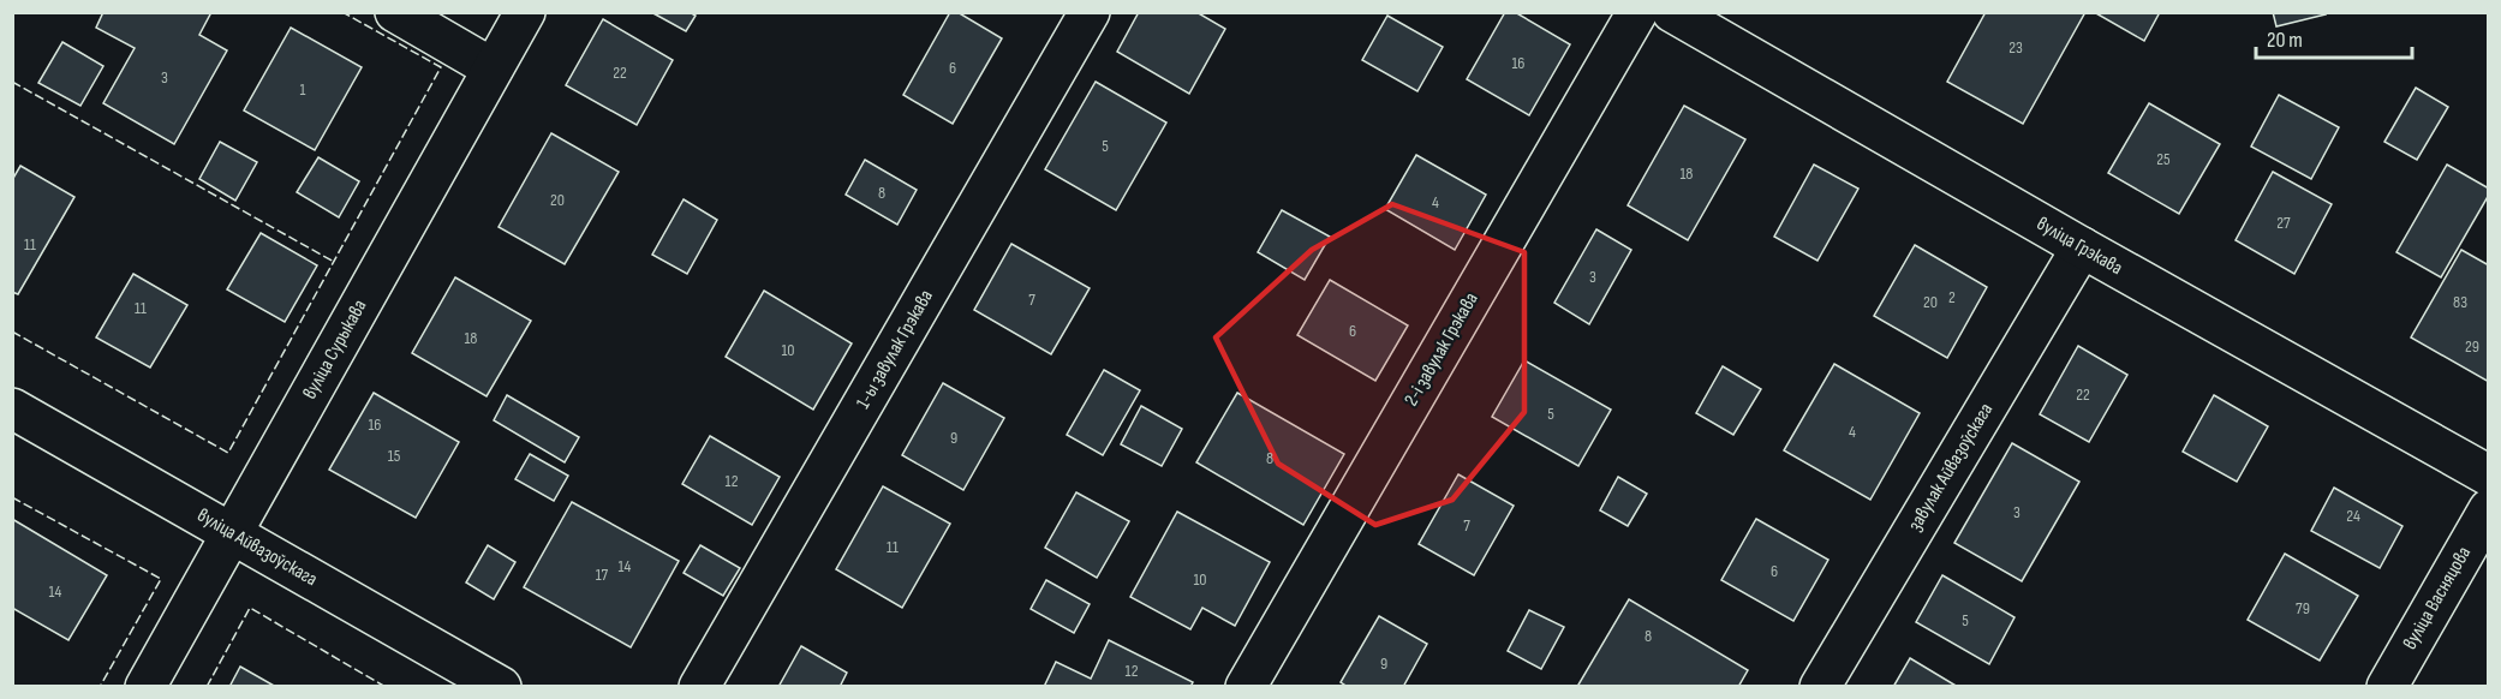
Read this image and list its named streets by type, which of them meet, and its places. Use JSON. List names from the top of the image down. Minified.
{"streets":{"street":["вуліца Грэкава","вуліца Сурыкава","1-ы завулак Грэкава","2-і завулак Грэкава","завулак Айвазоўскага","вуліца Айвазоўскага","вуліца Васняцова"]},"crossings":[["вуліца Грэкава","завулак Айвазоўскага"],["вуліца Сурыкава","вуліца Айвазоўскага"]],"house_numbers":["23","16","6","22","3","1","5","25","18","8","20","4","27","11","3","2","7","20","83","11","6","18","29","10","22","5","16","4","9","15","8","12","3","24","7","11","14","6","17","10","14","79","5","8","9","12"],"scale_bar":"20 m"}
